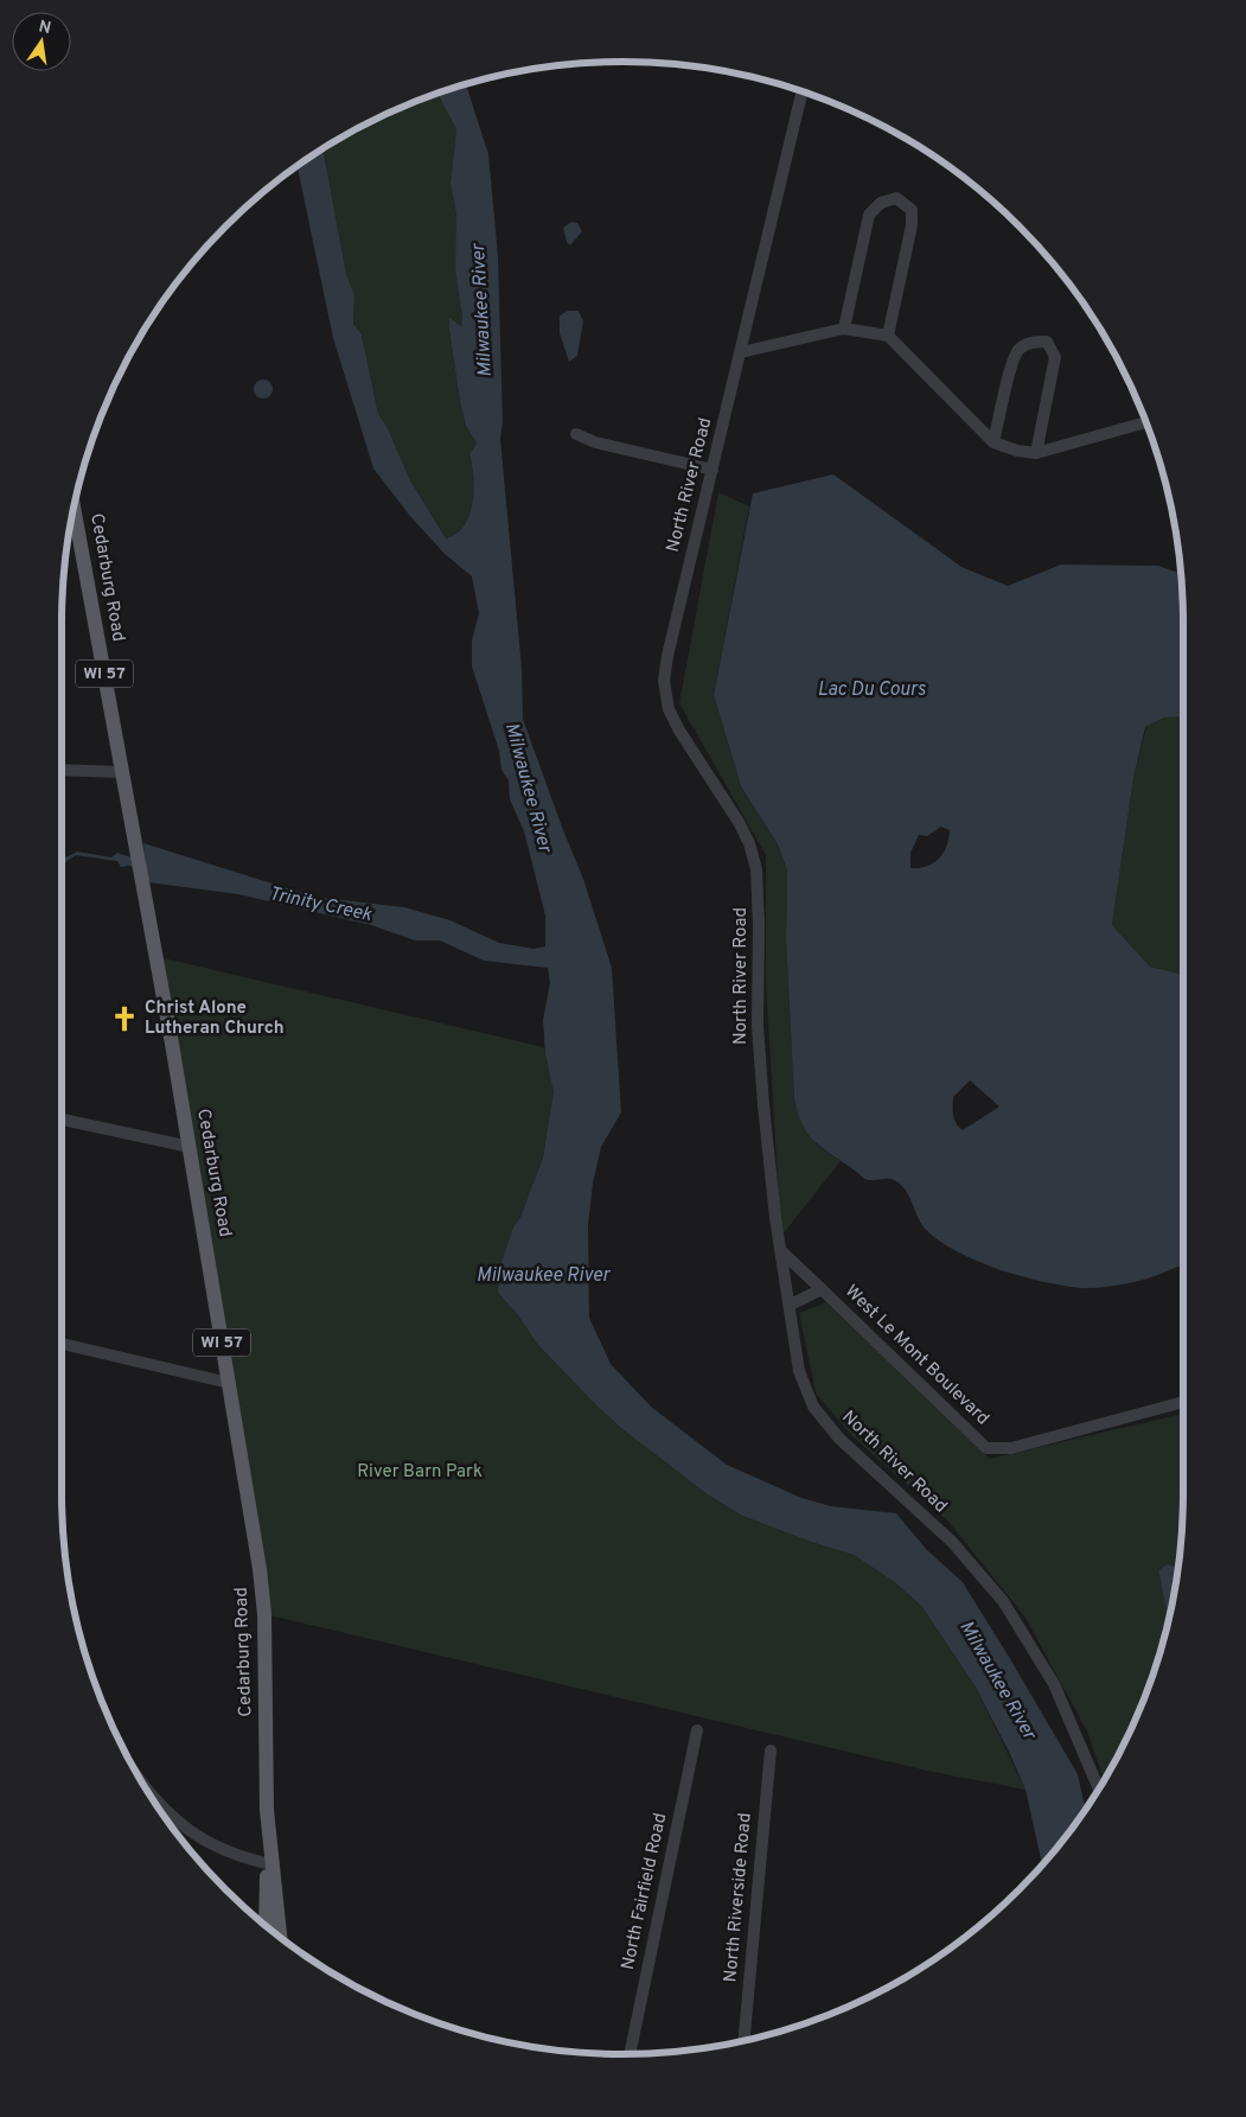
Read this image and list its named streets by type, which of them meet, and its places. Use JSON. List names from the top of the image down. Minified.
{"streets":{"main road":["Cedarburg Road","WI 57"],"street":["North River Road","West Le Mont Boulevard","North Fairfield Road","North Riverside Road"]},"crossings":[["North River Road","West Le Mont Boulevard"]],"water":["Milwaukee River","Lac Du Cours","Trinity Creek"],"parks":["River Barn Park"],"places":{"church":["Christ Alone Lutheran Church"]},"north":"top"}
